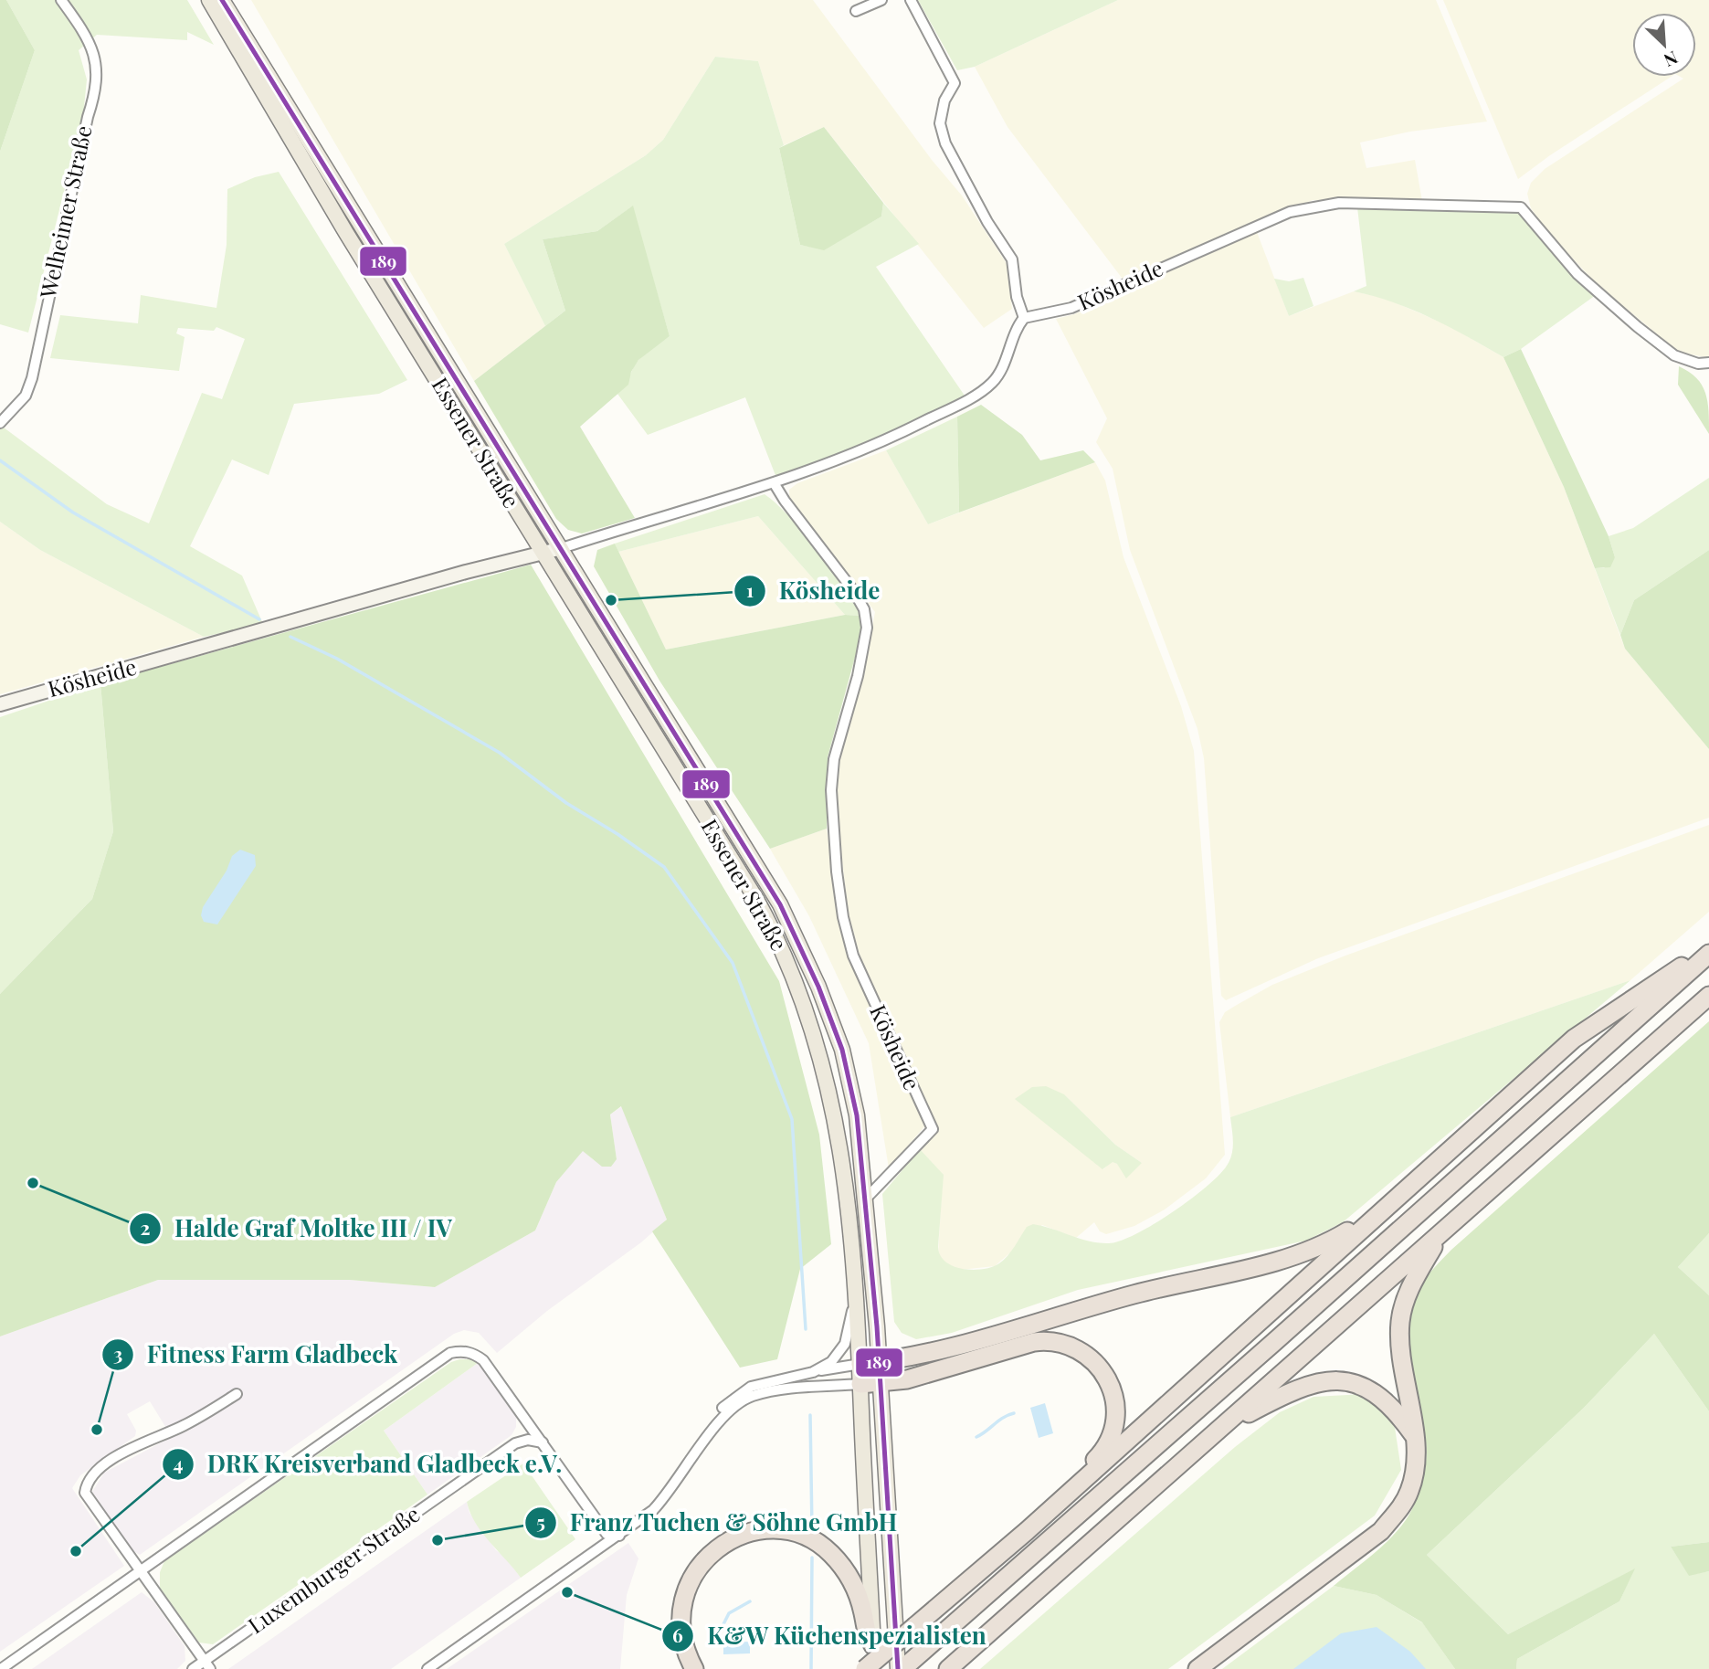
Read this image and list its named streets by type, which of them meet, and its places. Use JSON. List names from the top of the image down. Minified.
{"streets":{"main road":["Essener Straße"],"street":["Welheimer Straße","Kösheide","Luxemburger Straße"]},"crossings":[["Kösheide","Essener Straße"]],"places":["Kösheide","Halde Graf Moltke III / IV","Fitness Farm Gladbeck","Franz Tuchen & Söhne GmbH","DRK Kreisverband Gladbeck e.V.","K&W Küchenspezialisten"],"lines":["transit line 189"],"north":"bottom right"}
